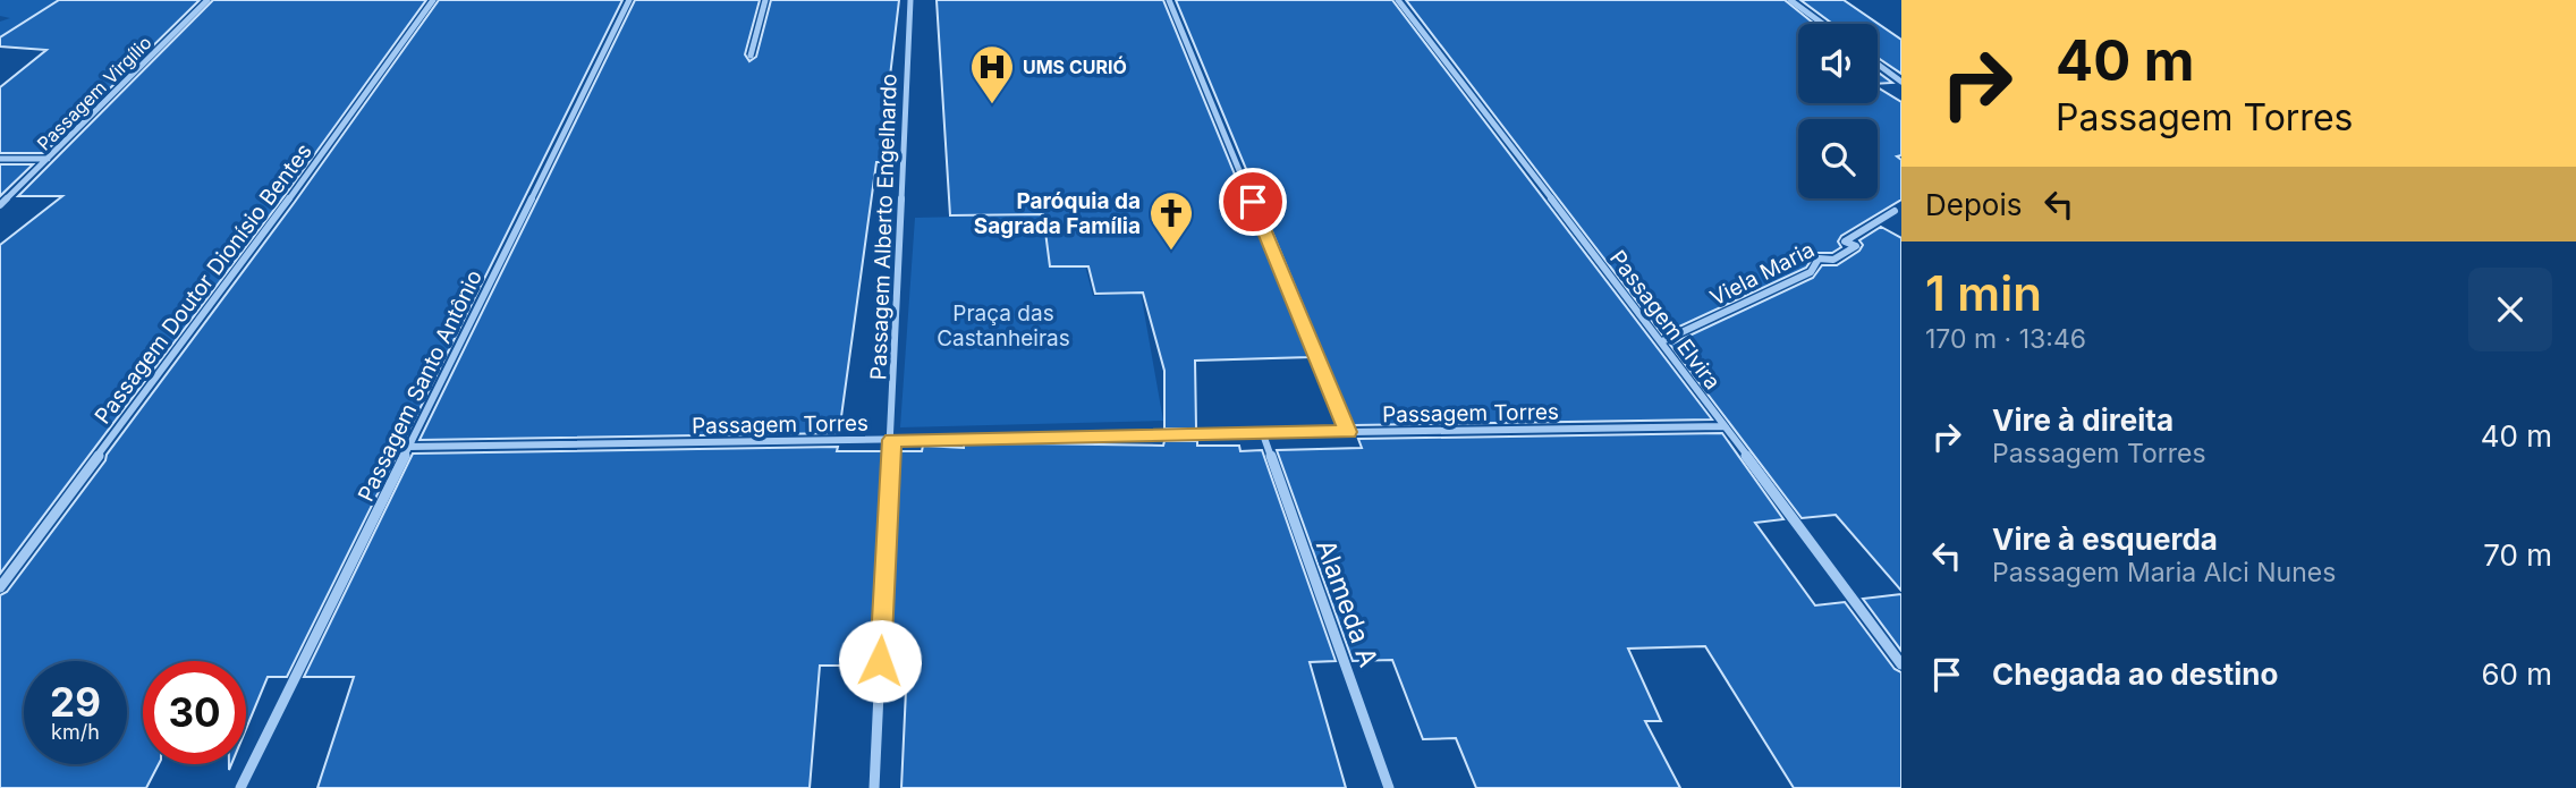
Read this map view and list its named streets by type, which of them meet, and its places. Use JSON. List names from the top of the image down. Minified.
{"streets":{"street":["Passagem Virgílio","Passagem Alberto Engelhardo","Viela Maria","Passagem Doutor Dionísio Bentes","Passagem Elvira","Passagem Santo Antônio","Passagem Torres","Alameda A"]},"crossings":[["Passagem Alberto Engelhardo","Passagem Torres"],["Viela Maria","Passagem Elvira"],["Passagem Elvira","Passagem Torres"],["Passagem Santo Antônio","Passagem Torres"],["Passagem Torres","Alameda A"]],"parks":["Praça das Castanheiras"],"places":{"hospital":["UMS CURIÓ"],"church":["Paróquia da Sagrada Família"]},"page":{"turn":["40 m","Passagem Torres"],"then":"Depois","heading":["1 min","170 m · 13:46"],"list":[{"name":"Vire à direita","note":"Passagem Torres","value":"40 m"},{"name":"Vire à esquerda","note":"Passagem Maria Alci Nunes","value":"70 m"},{"name":"Chegada ao destino","value":"60 m"}],"speed":"29 km/h","limit":"30"}}
